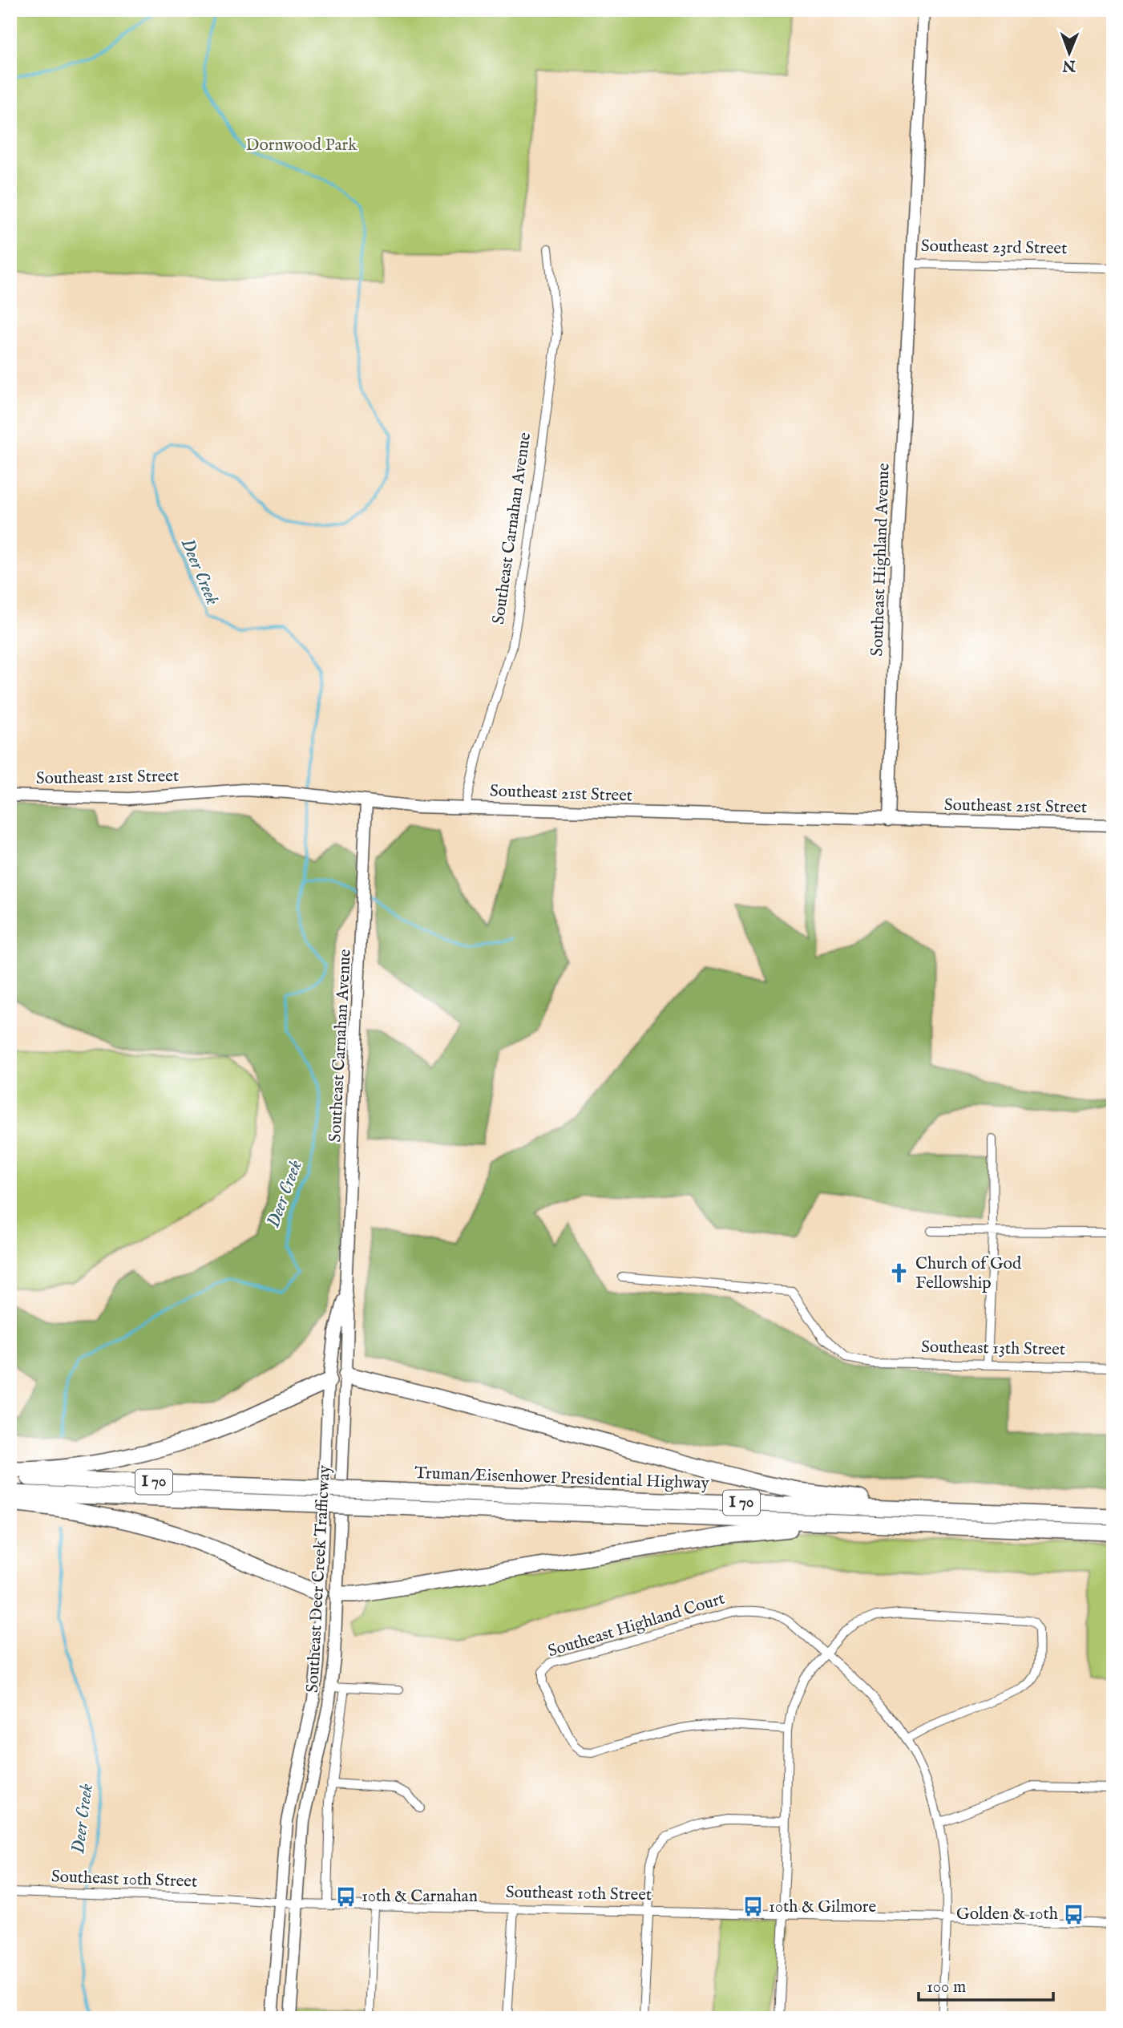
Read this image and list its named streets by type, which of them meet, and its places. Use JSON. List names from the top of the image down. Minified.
{"streets":{"highway":["Truman/Eisenhower Presidential Highway","I 70"],"street":["Southeast 23rd Street","Southeast Carnahan Avenue","Southeast Highland Avenue","Southeast 21st Street","Southeast 13th Street","Southeast Deer Creek Trafficway","Southeast Highland Court","Southeast 10th Street"]},"crossings":[["Southeast 23rd Street","Southeast Highland Avenue"],["Southeast Carnahan Avenue","Southeast 21st Street"],["Southeast Carnahan Avenue","Southeast Deer Creek Trafficway"],["Southeast Highland Avenue","Southeast 21st Street"],["Southeast Deer Creek Trafficway","Southeast 10th Street"]],"water":["Deer Creek"],"parks":["Dornwood Park"],"places":{"church":["Church of God Fellowship"],"bus stop":["10th & Carnahan","10th & Gilmore","Golden & 10th"]},"scale_bar":"100 m","north":"bottom"}
